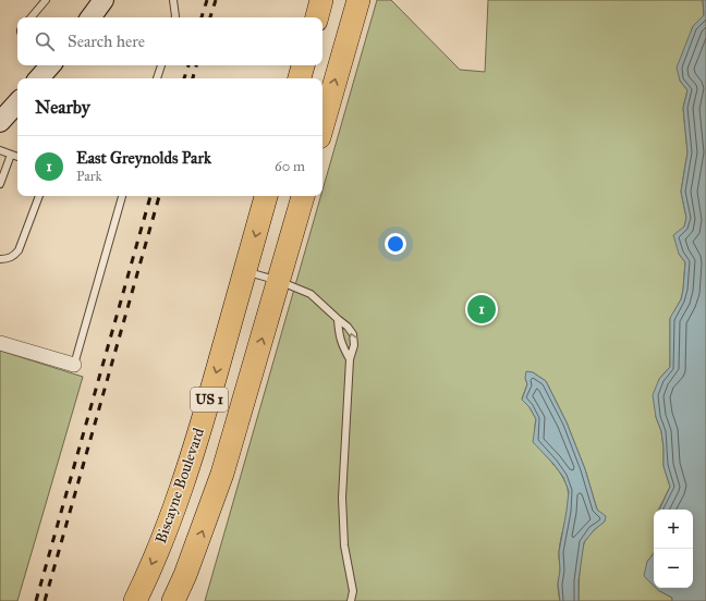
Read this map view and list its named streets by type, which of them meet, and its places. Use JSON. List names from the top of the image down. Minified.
{"streets":{"main road":["US 1","Biscayne Boulevard"]},"page":{"search":"Search here","heading":"Nearby","list":[{"mark":"1","name":"East Greynolds Park","note":"Park","value":"60 m"}],"pins":"1","map_buttons":["+","−"]}}
